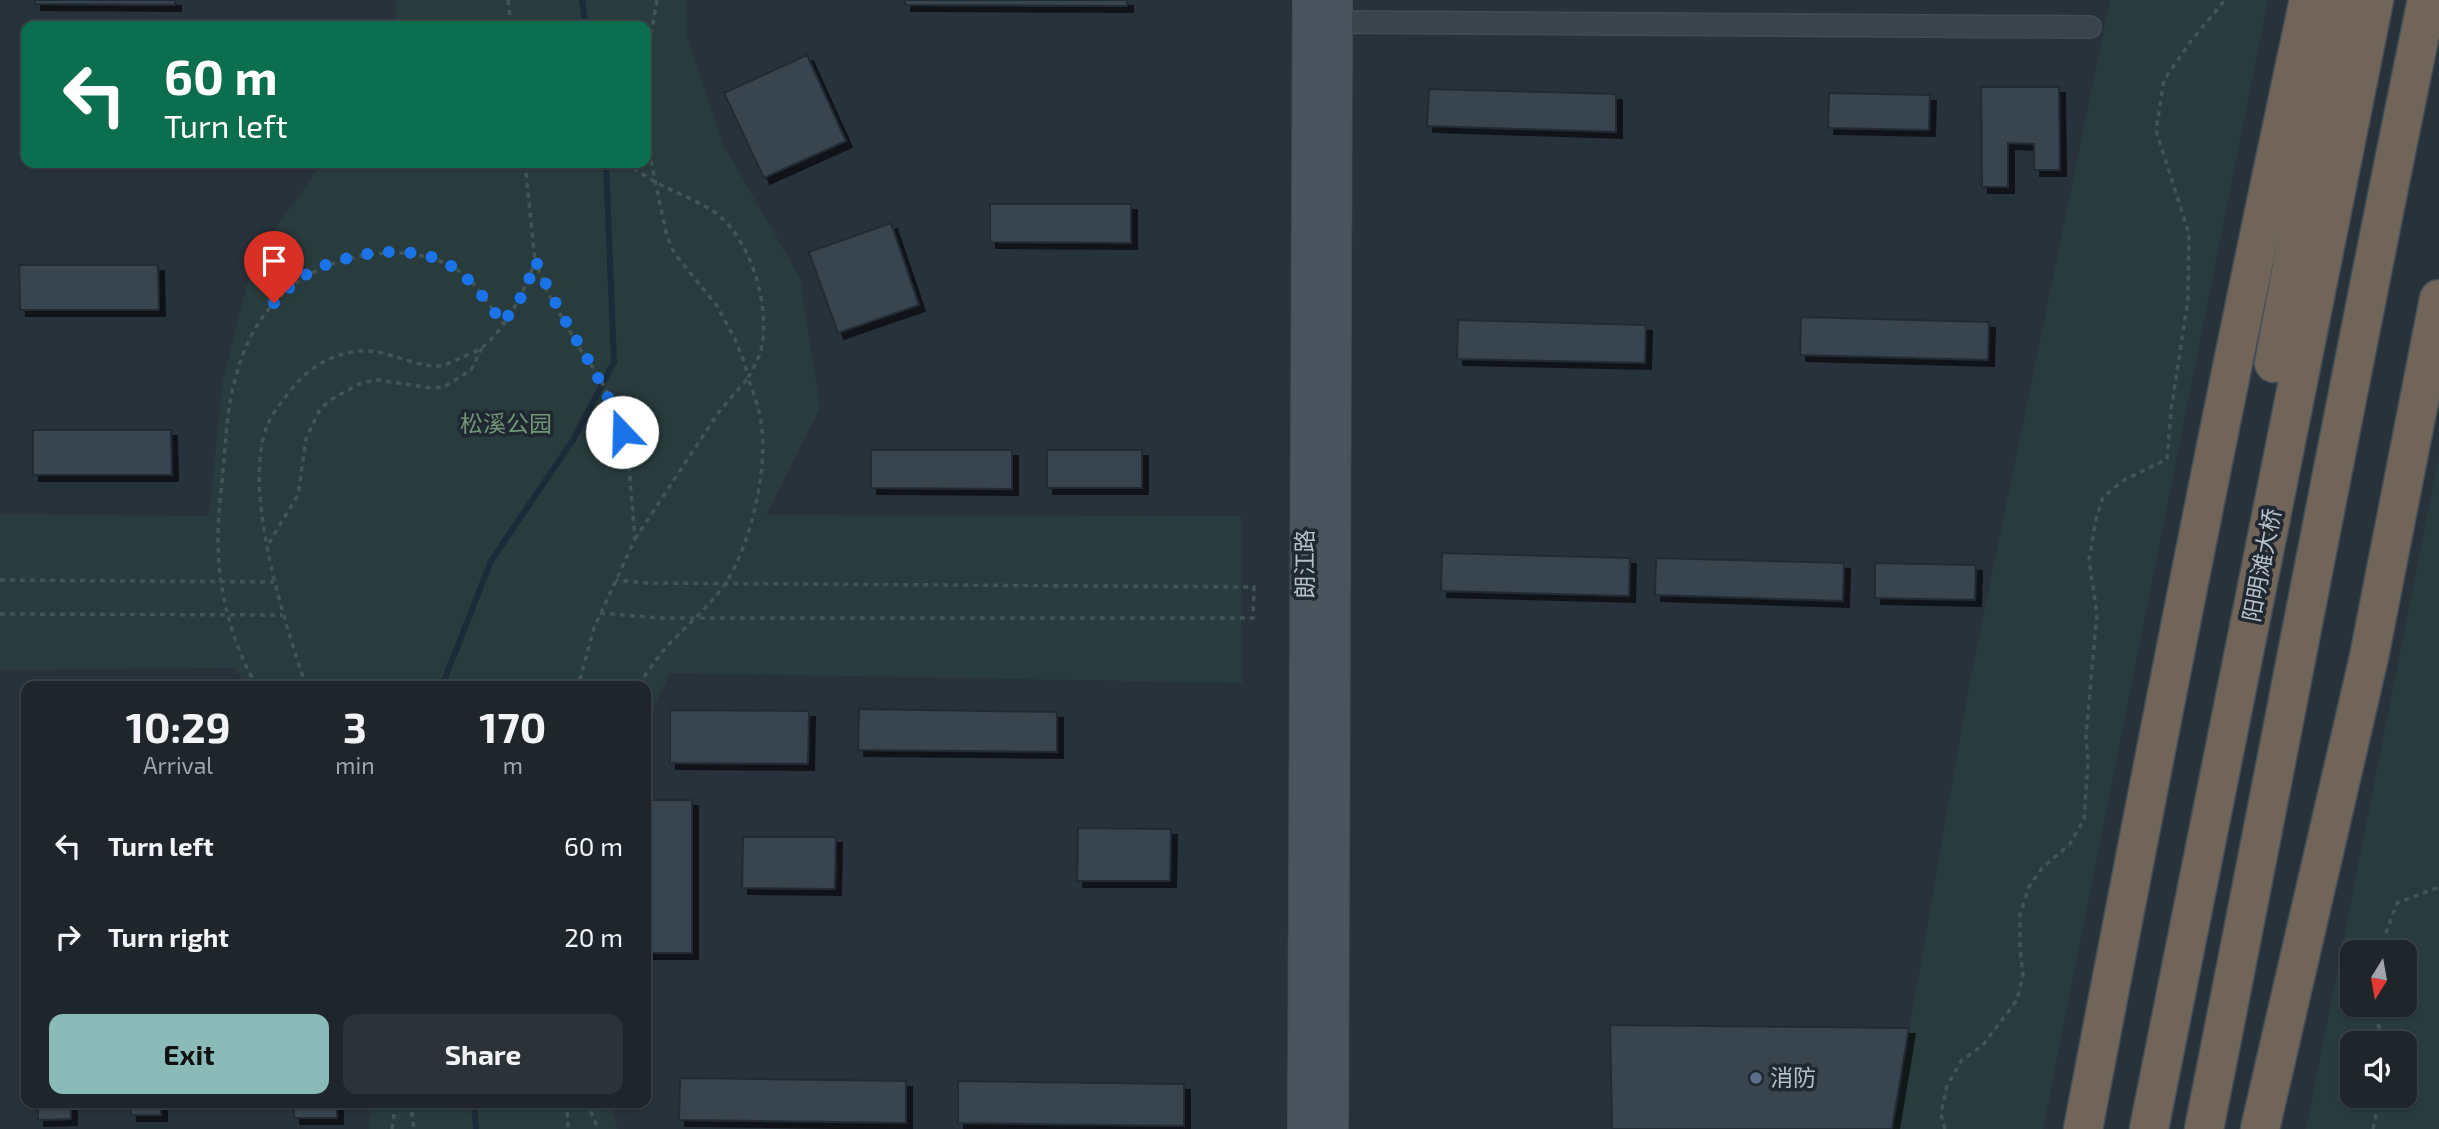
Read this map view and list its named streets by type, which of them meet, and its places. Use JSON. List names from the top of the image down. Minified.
{"streets":{"highway":["阳明滩大桥"],"main road":["朗江路"]},"parks":["松溪公园"],"places":["消防"],"north":"bottom","page":{"turn":["60 m","Turn left"],"eta":["10:29","Arrival","3","min","170","m"],"list":[{"name":"Turn left","value":"60 m"},{"name":"Turn right","value":"20 m"}],"buttons":["Exit","Share"]}}
